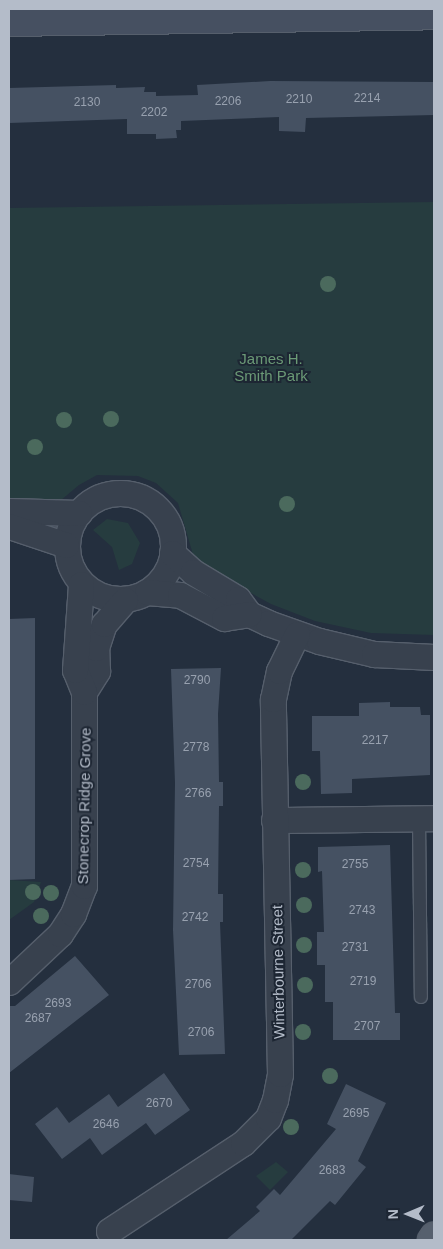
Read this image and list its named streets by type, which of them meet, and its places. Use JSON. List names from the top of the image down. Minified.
{"streets":{"street":["Stonecrop Ridge Grove","Winterbourne Street"]},"parks":["James H. Smith Park"],"house_numbers":["2214","2210","2206","2130","2202","2790","2217","2778","2766","2754","2755","2743","2742","2731","2719","2706","2693","2687","2707","2706","2670","2695","2646","2683"],"north":"left"}
